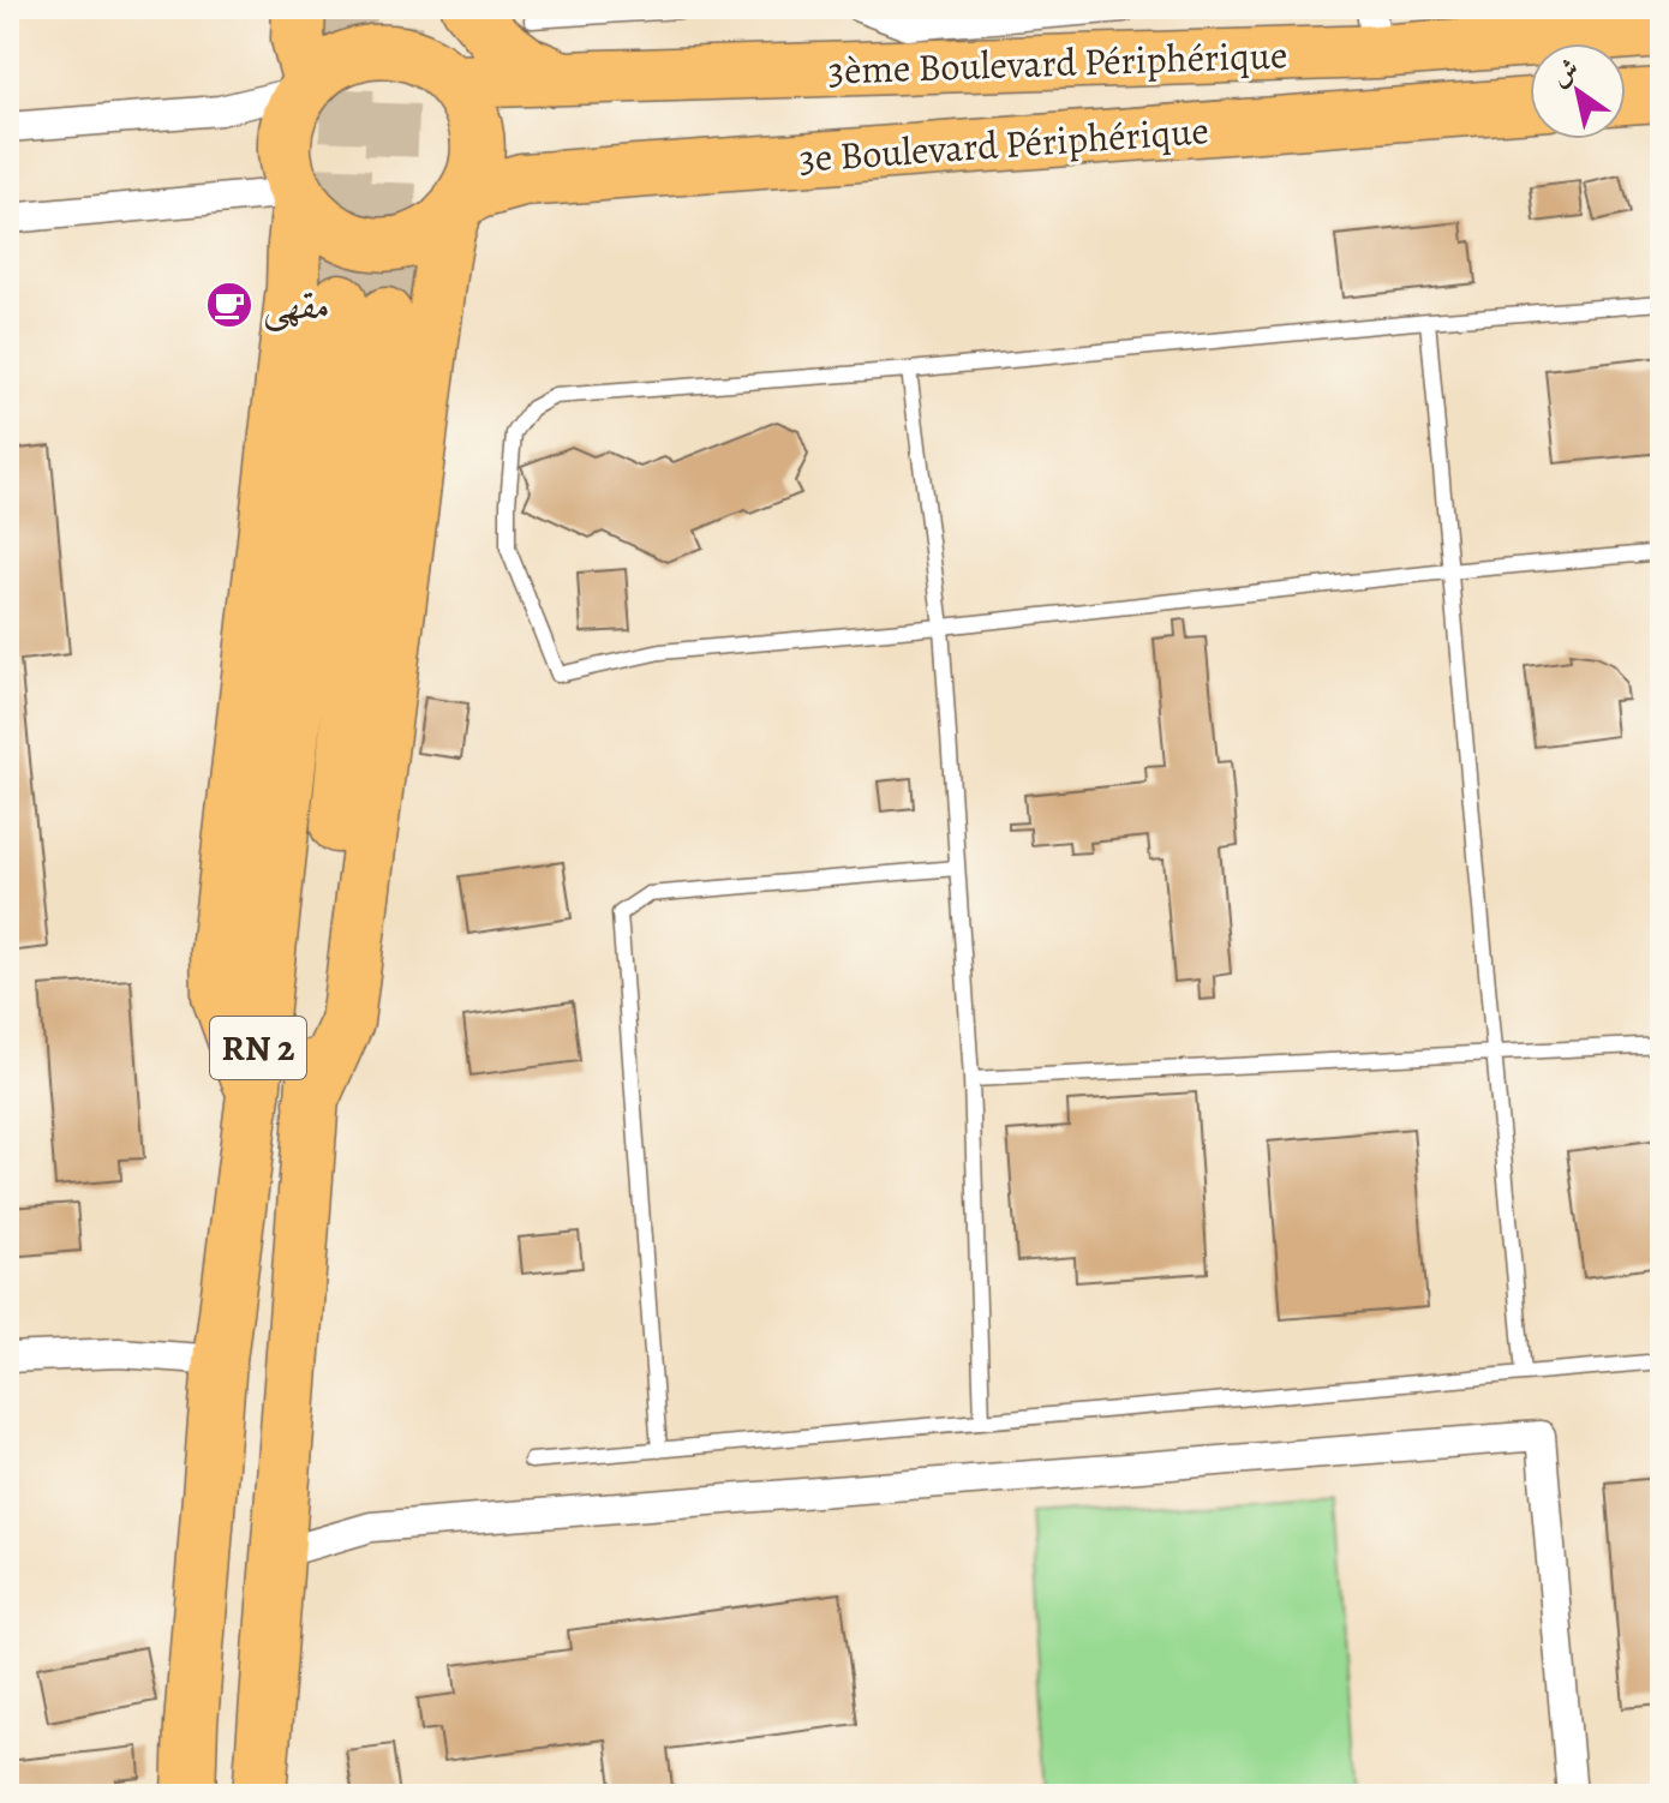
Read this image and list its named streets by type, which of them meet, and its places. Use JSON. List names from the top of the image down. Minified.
{"streets":{"highway":["3ème Boulevard Périphérique","3e Boulevard Périphérique","RN 2"]},"crossings":[["3ème Boulevard Périphérique","3e Boulevard Périphérique"]],"places":{"cafe":["مقهى"]},"north":"top left"}
